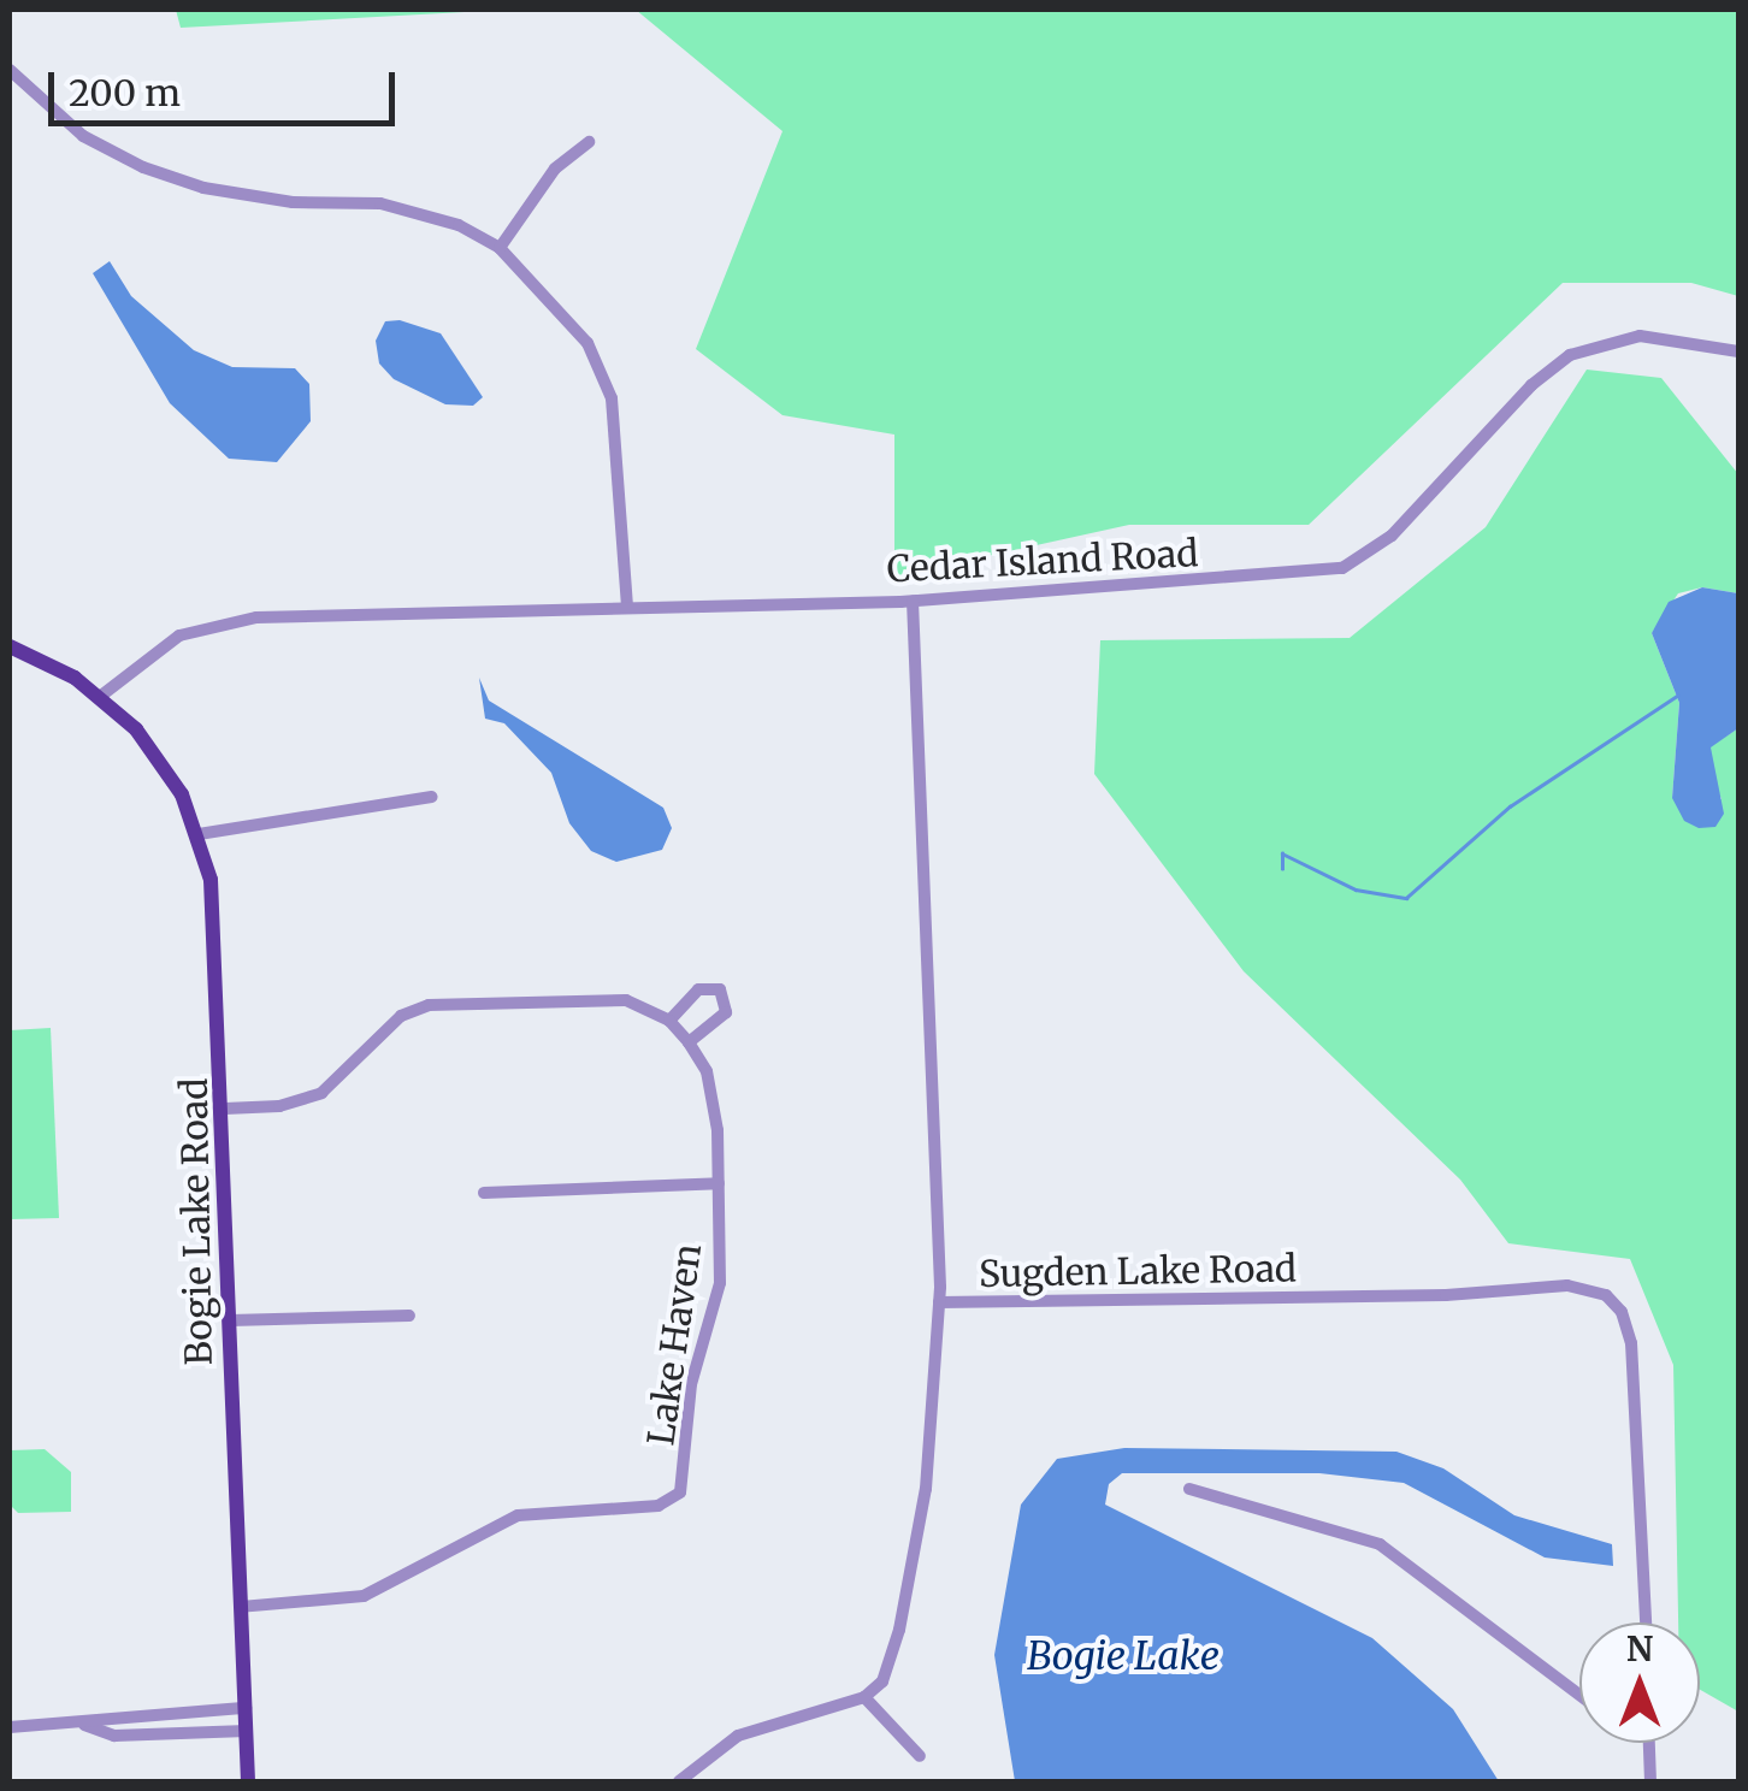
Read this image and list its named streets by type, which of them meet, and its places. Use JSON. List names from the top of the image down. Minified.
{"streets":{"main road":["Bogie Lake Road"],"street":["Cedar Island Road","Sugden Lake Road","Lake Haven"]},"crossings":[["Cedar Island Road","Bogie Lake Road"],["Cedar Island Road","Sugden Lake Road"],["Bogie Lake Road","Lake Haven"]],"water":["Bogie Lake"],"scale_bar":"200 m","north":"top"}
